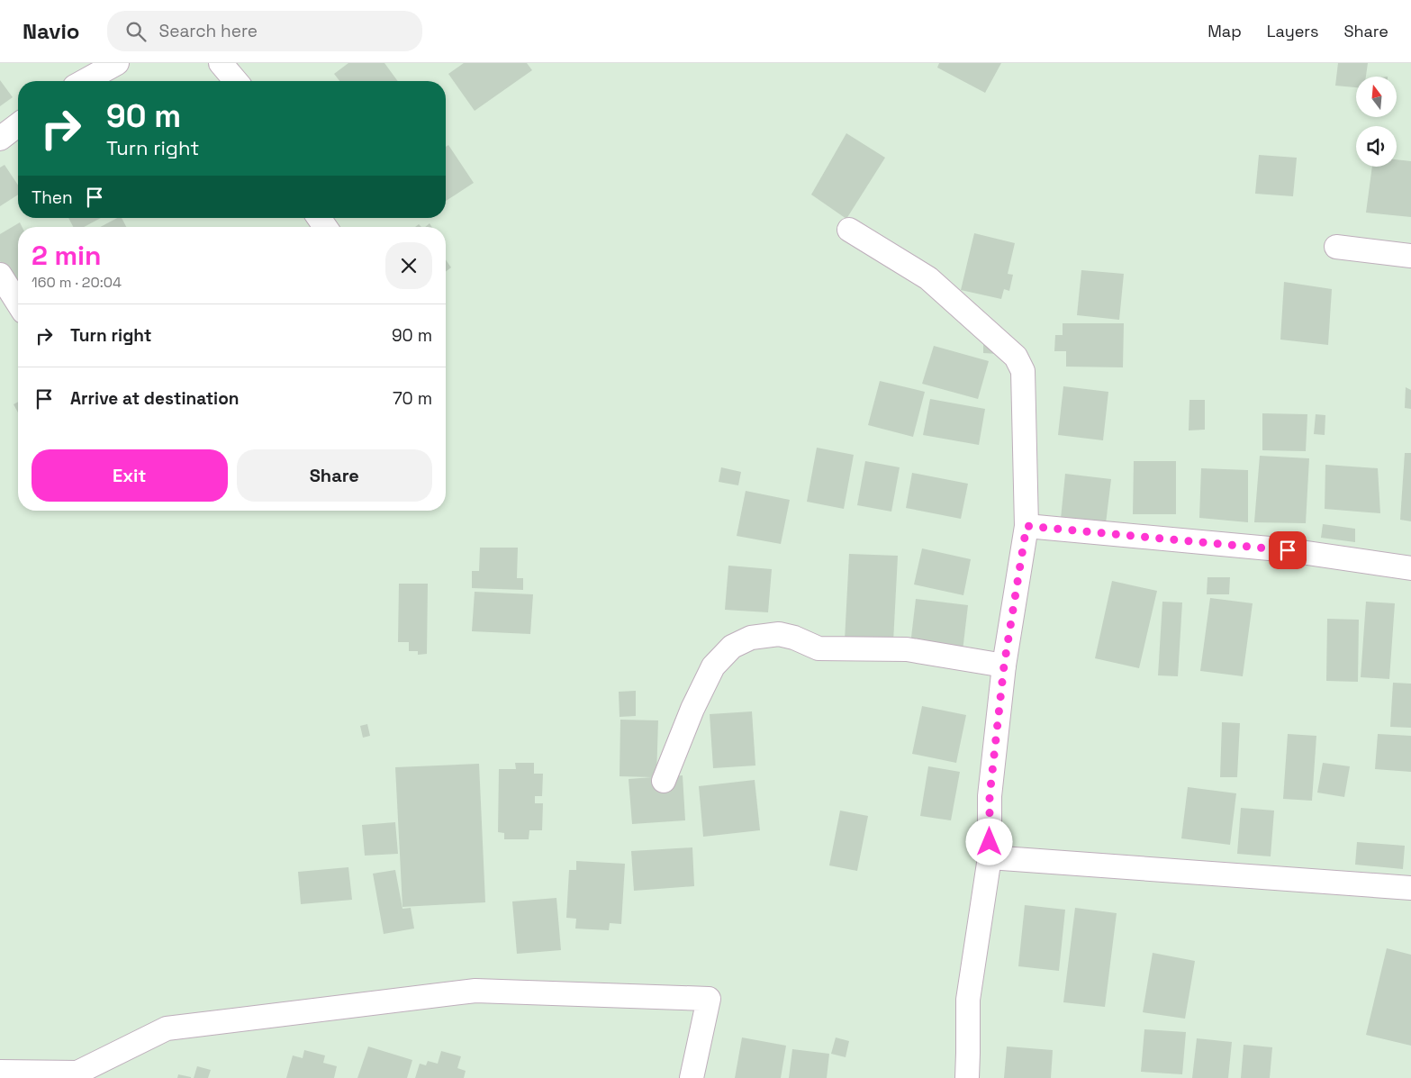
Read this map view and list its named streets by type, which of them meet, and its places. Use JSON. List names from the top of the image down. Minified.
{"north":"top","page":{"header":"Navio","search":"Search here","nav":["Map","Layers","Share"],"turn":["90 m","Turn right"],"then":"Then","heading":["2 min","160 m · 20:04"],"list":[{"name":"Turn right","value":"90 m"},{"name":"Arrive at destination","value":"70 m"}],"buttons":["Exit","Share"]}}
